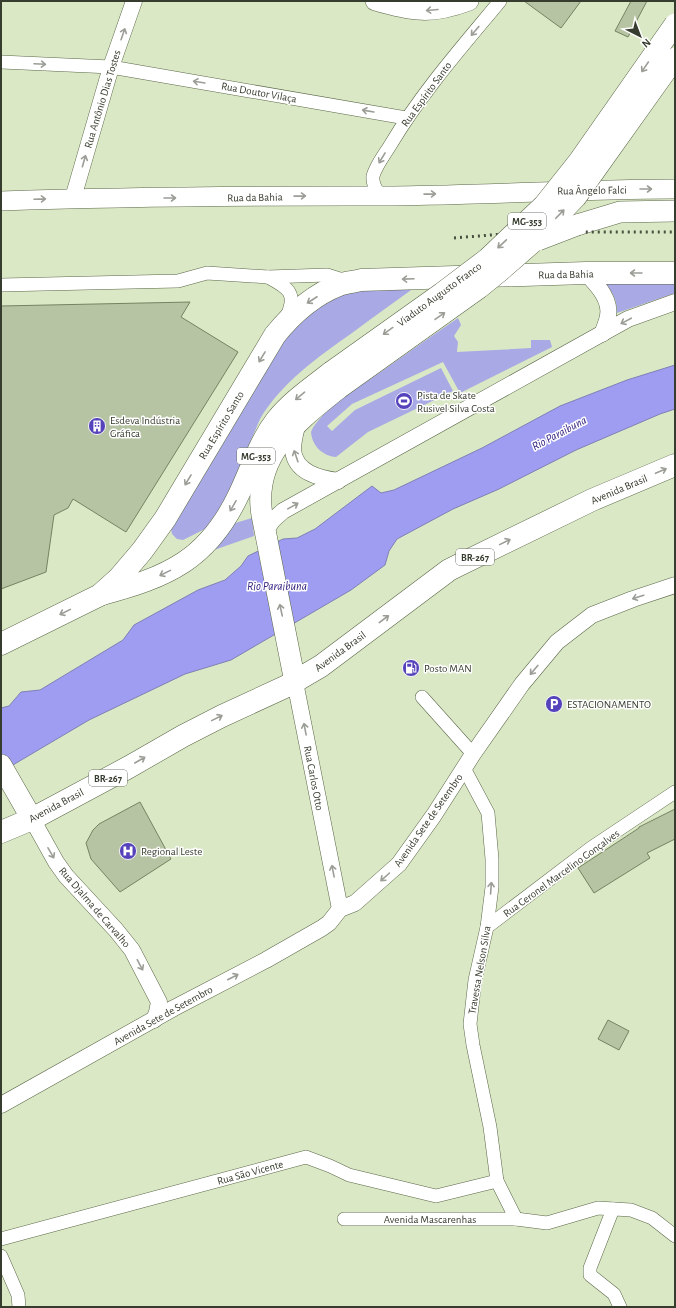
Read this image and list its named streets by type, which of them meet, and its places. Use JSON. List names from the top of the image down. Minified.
{"streets":{"highway":["Rua Espírito Santo","Rua da Bahia","Avenida Brasil","BR-267"],"main road":["Rua Ângelo Falci","MG-353","Viaduto Augusto Franco","Rua Carlos Otto"],"street":["Rua Doutor Vilaça","Rua Antônio Dias Tostes","Avenida Sete de Setembro","Rua Ceronel Marcelino Gonçalves","Rua Djalma de Carvalho","Travessa Nelson Silva","Rua São Vicente","Avenida Mascarenhas"]},"crossings":[["Rua Doutor Vilaça","Rua Espírito Santo"],["Rua Doutor Vilaça","Rua Antônio Dias Tostes"],["Rua Espírito Santo","Rua da Bahia"],["Rua Espírito Santo","Viaduto Augusto Franco"],["Rua Antônio Dias Tostes","Rua da Bahia"],["Rua Ângelo Falci","Rua da Bahia"],["Viaduto Augusto Franco","Rua Carlos Otto"],["Avenida Brasil","Rua Carlos Otto"],["Avenida Brasil","Rua Djalma de Carvalho"],["Rua Carlos Otto","Avenida Sete de Setembro"],["Avenida Sete de Setembro","Travessa Nelson Silva"],["Rua Ceronel Marcelino Gonçalves","Travessa Nelson Silva"],["Travessa Nelson Silva","Rua São Vicente"],["Travessa Nelson Silva","Avenida Mascarenhas"]],"one_way":["Rua Antônio Dias Tostes","Avenida Brasil","Rua Carlos Otto","Rua Djalma de Carvalho"],"water":["Rio Paraibuna"],"places":{"sports":["Pista de Skate Rusivel Silva Costa"],"building":["Esdeva Indústria Gráfica"],"fuel station":["Posto MAN"],"parking":["ESTACIONAMENTO"],"hospital":["Regional Leste"]},"north":"bottom right"}
